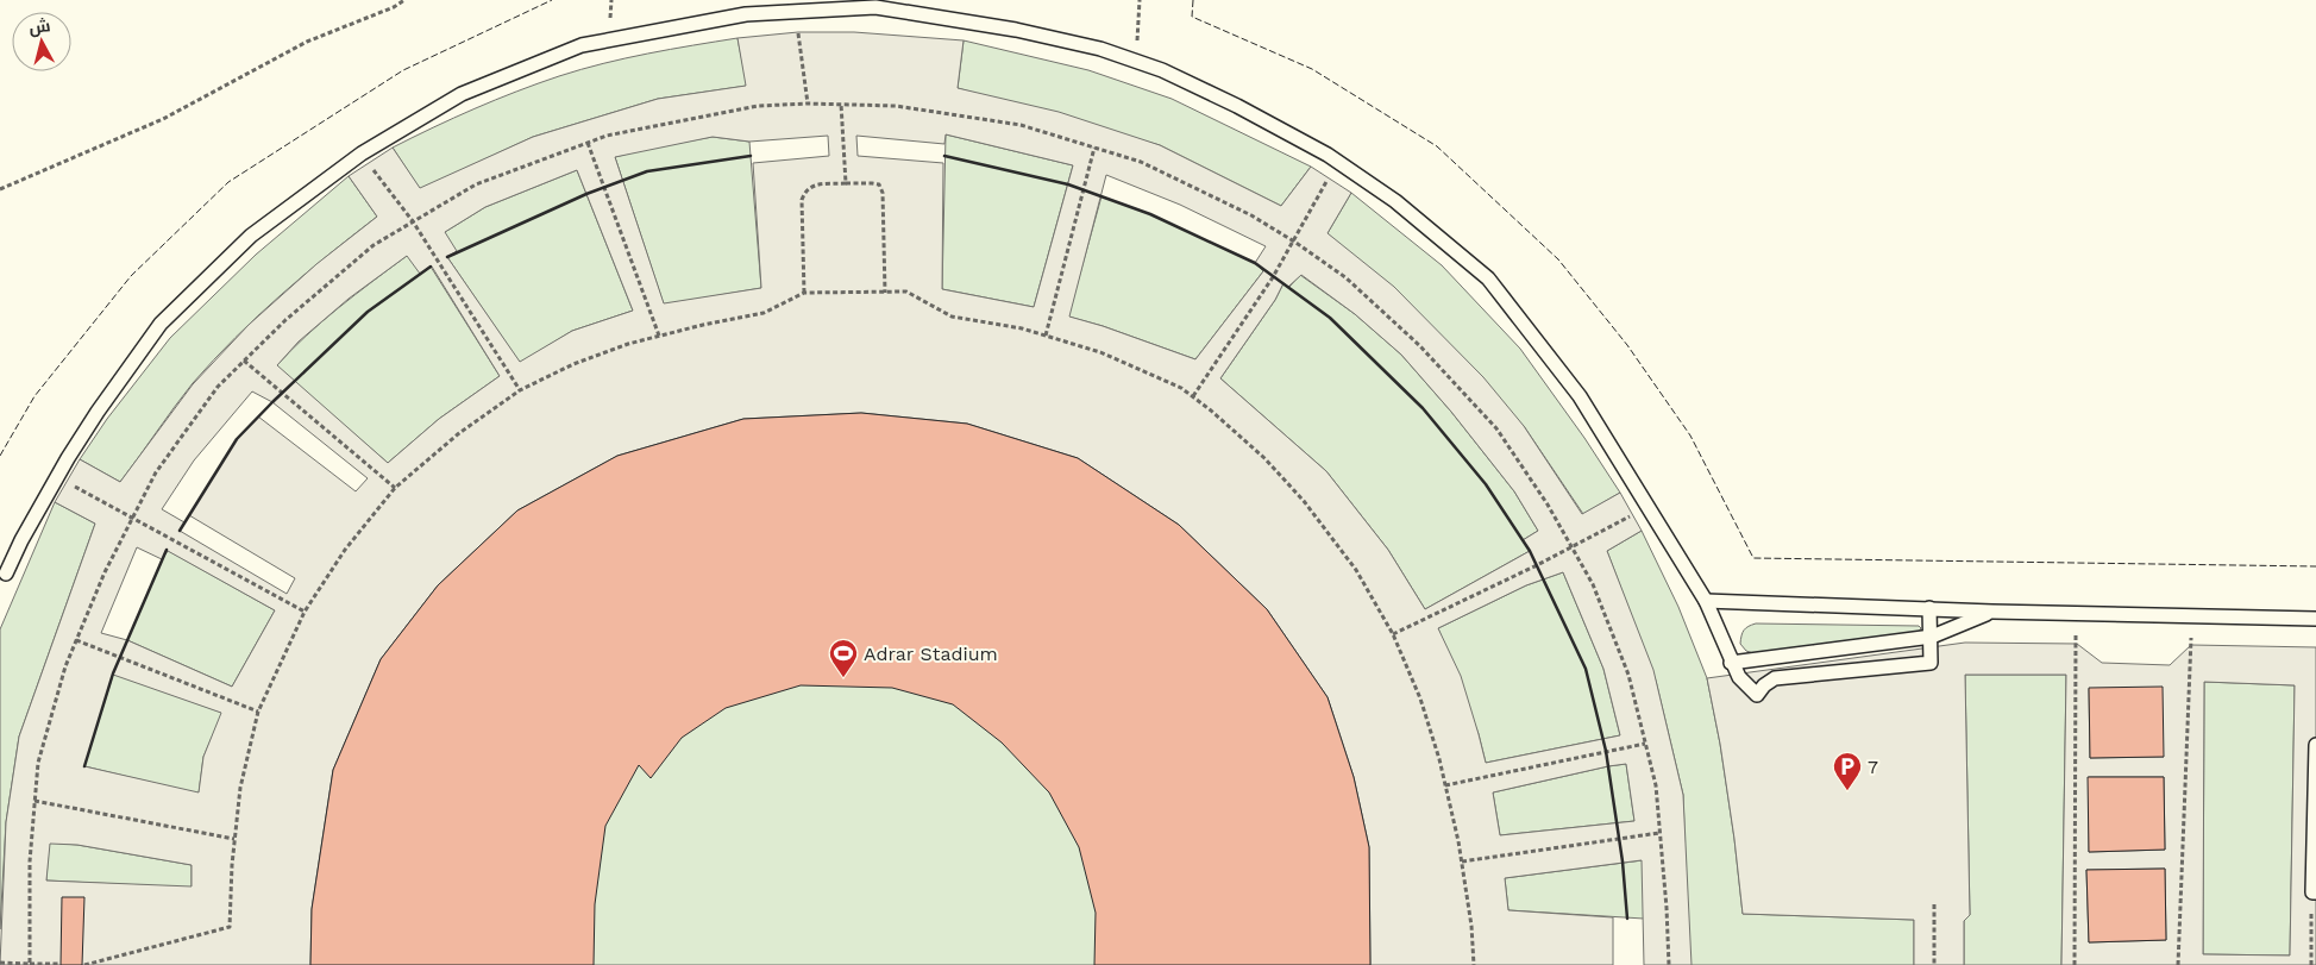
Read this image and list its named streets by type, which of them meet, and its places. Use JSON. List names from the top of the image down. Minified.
{"places":{"sports":["Adrar Stadium"],"parking":["7"]},"north":"top"}
